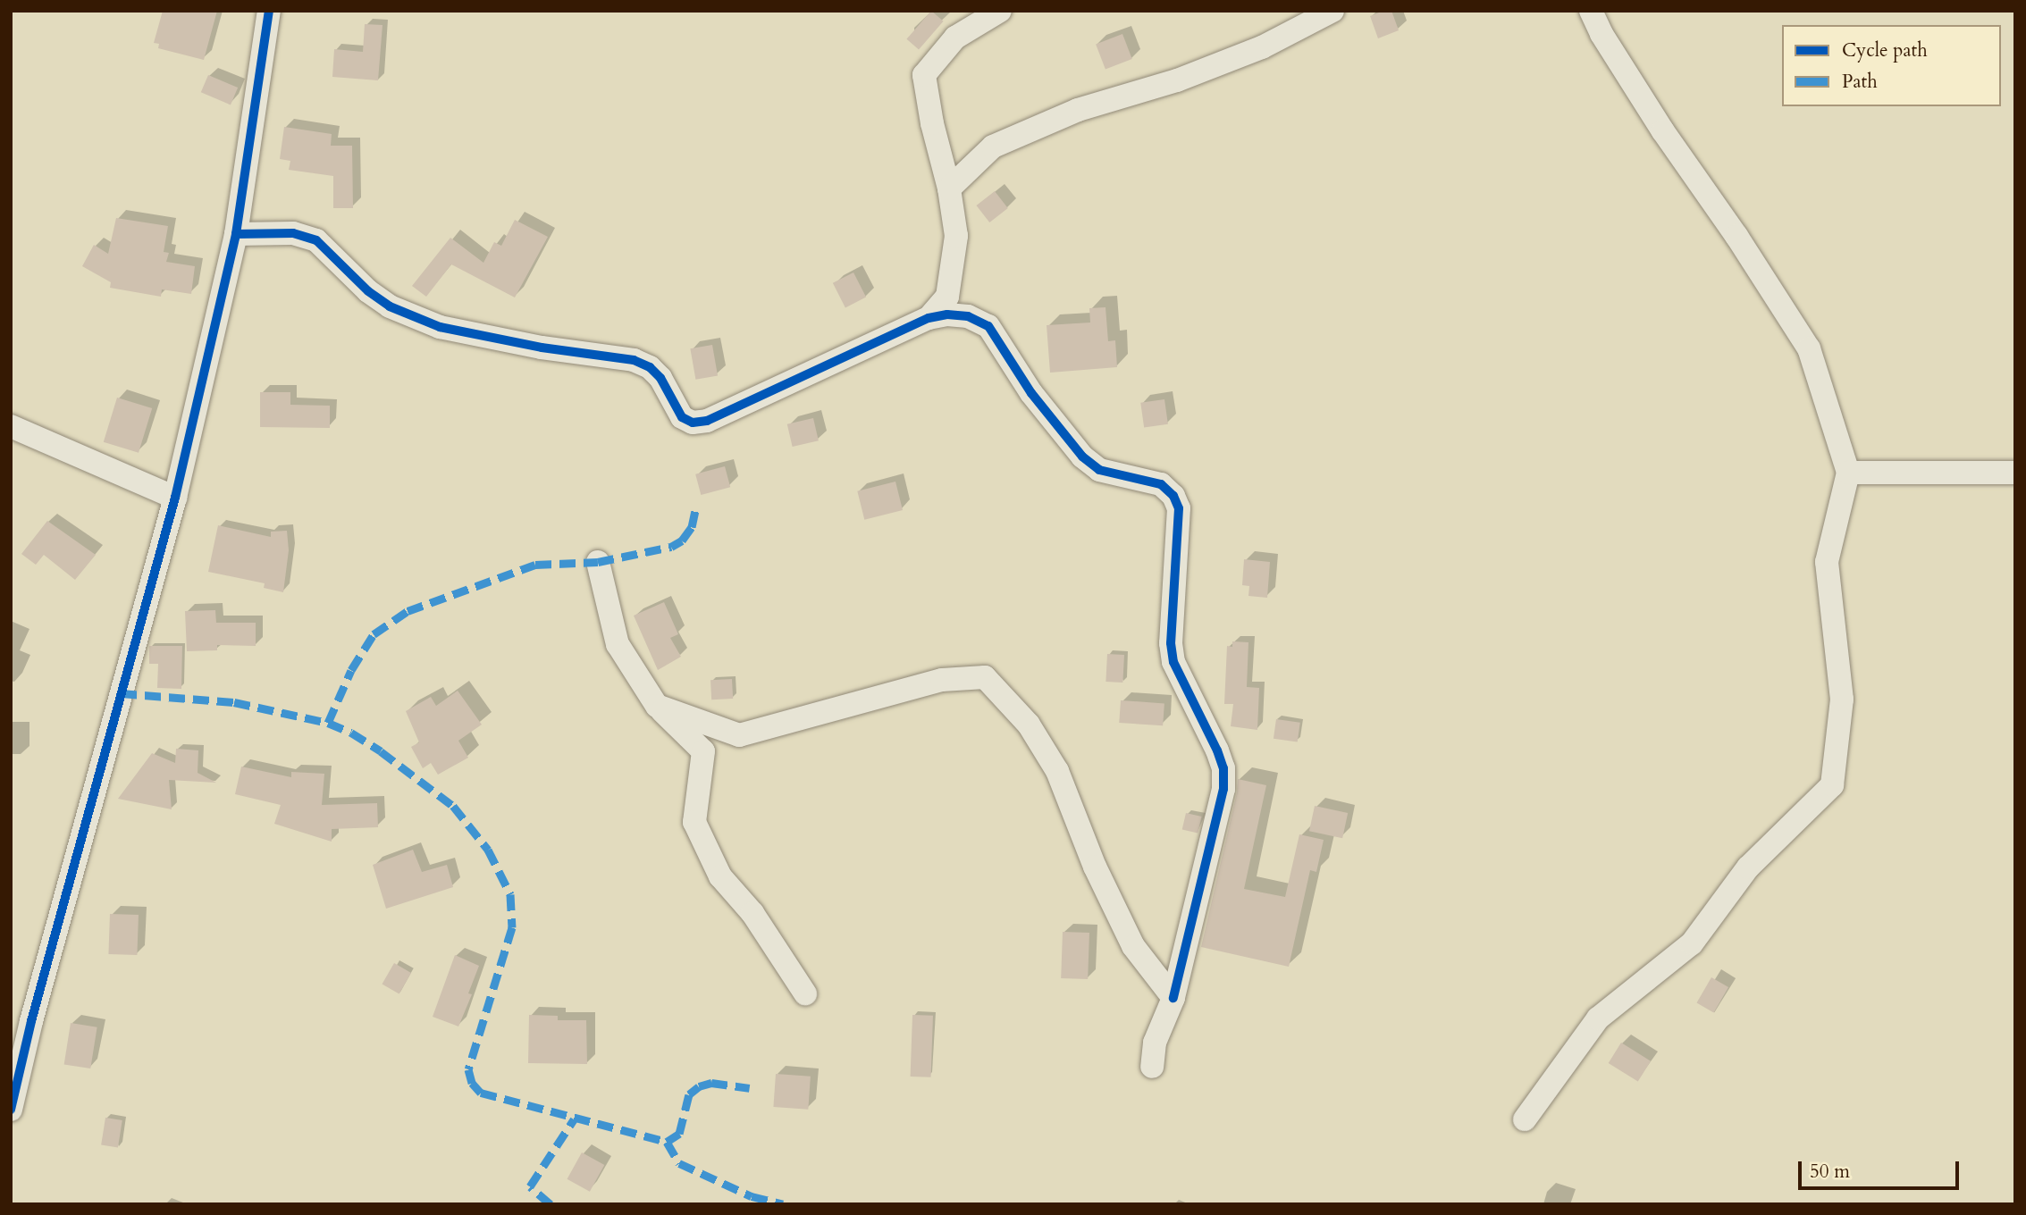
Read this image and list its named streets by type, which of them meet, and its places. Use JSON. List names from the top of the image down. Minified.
{"legend":["Cycle path","Path"],"scale_bar":"50 m"}
